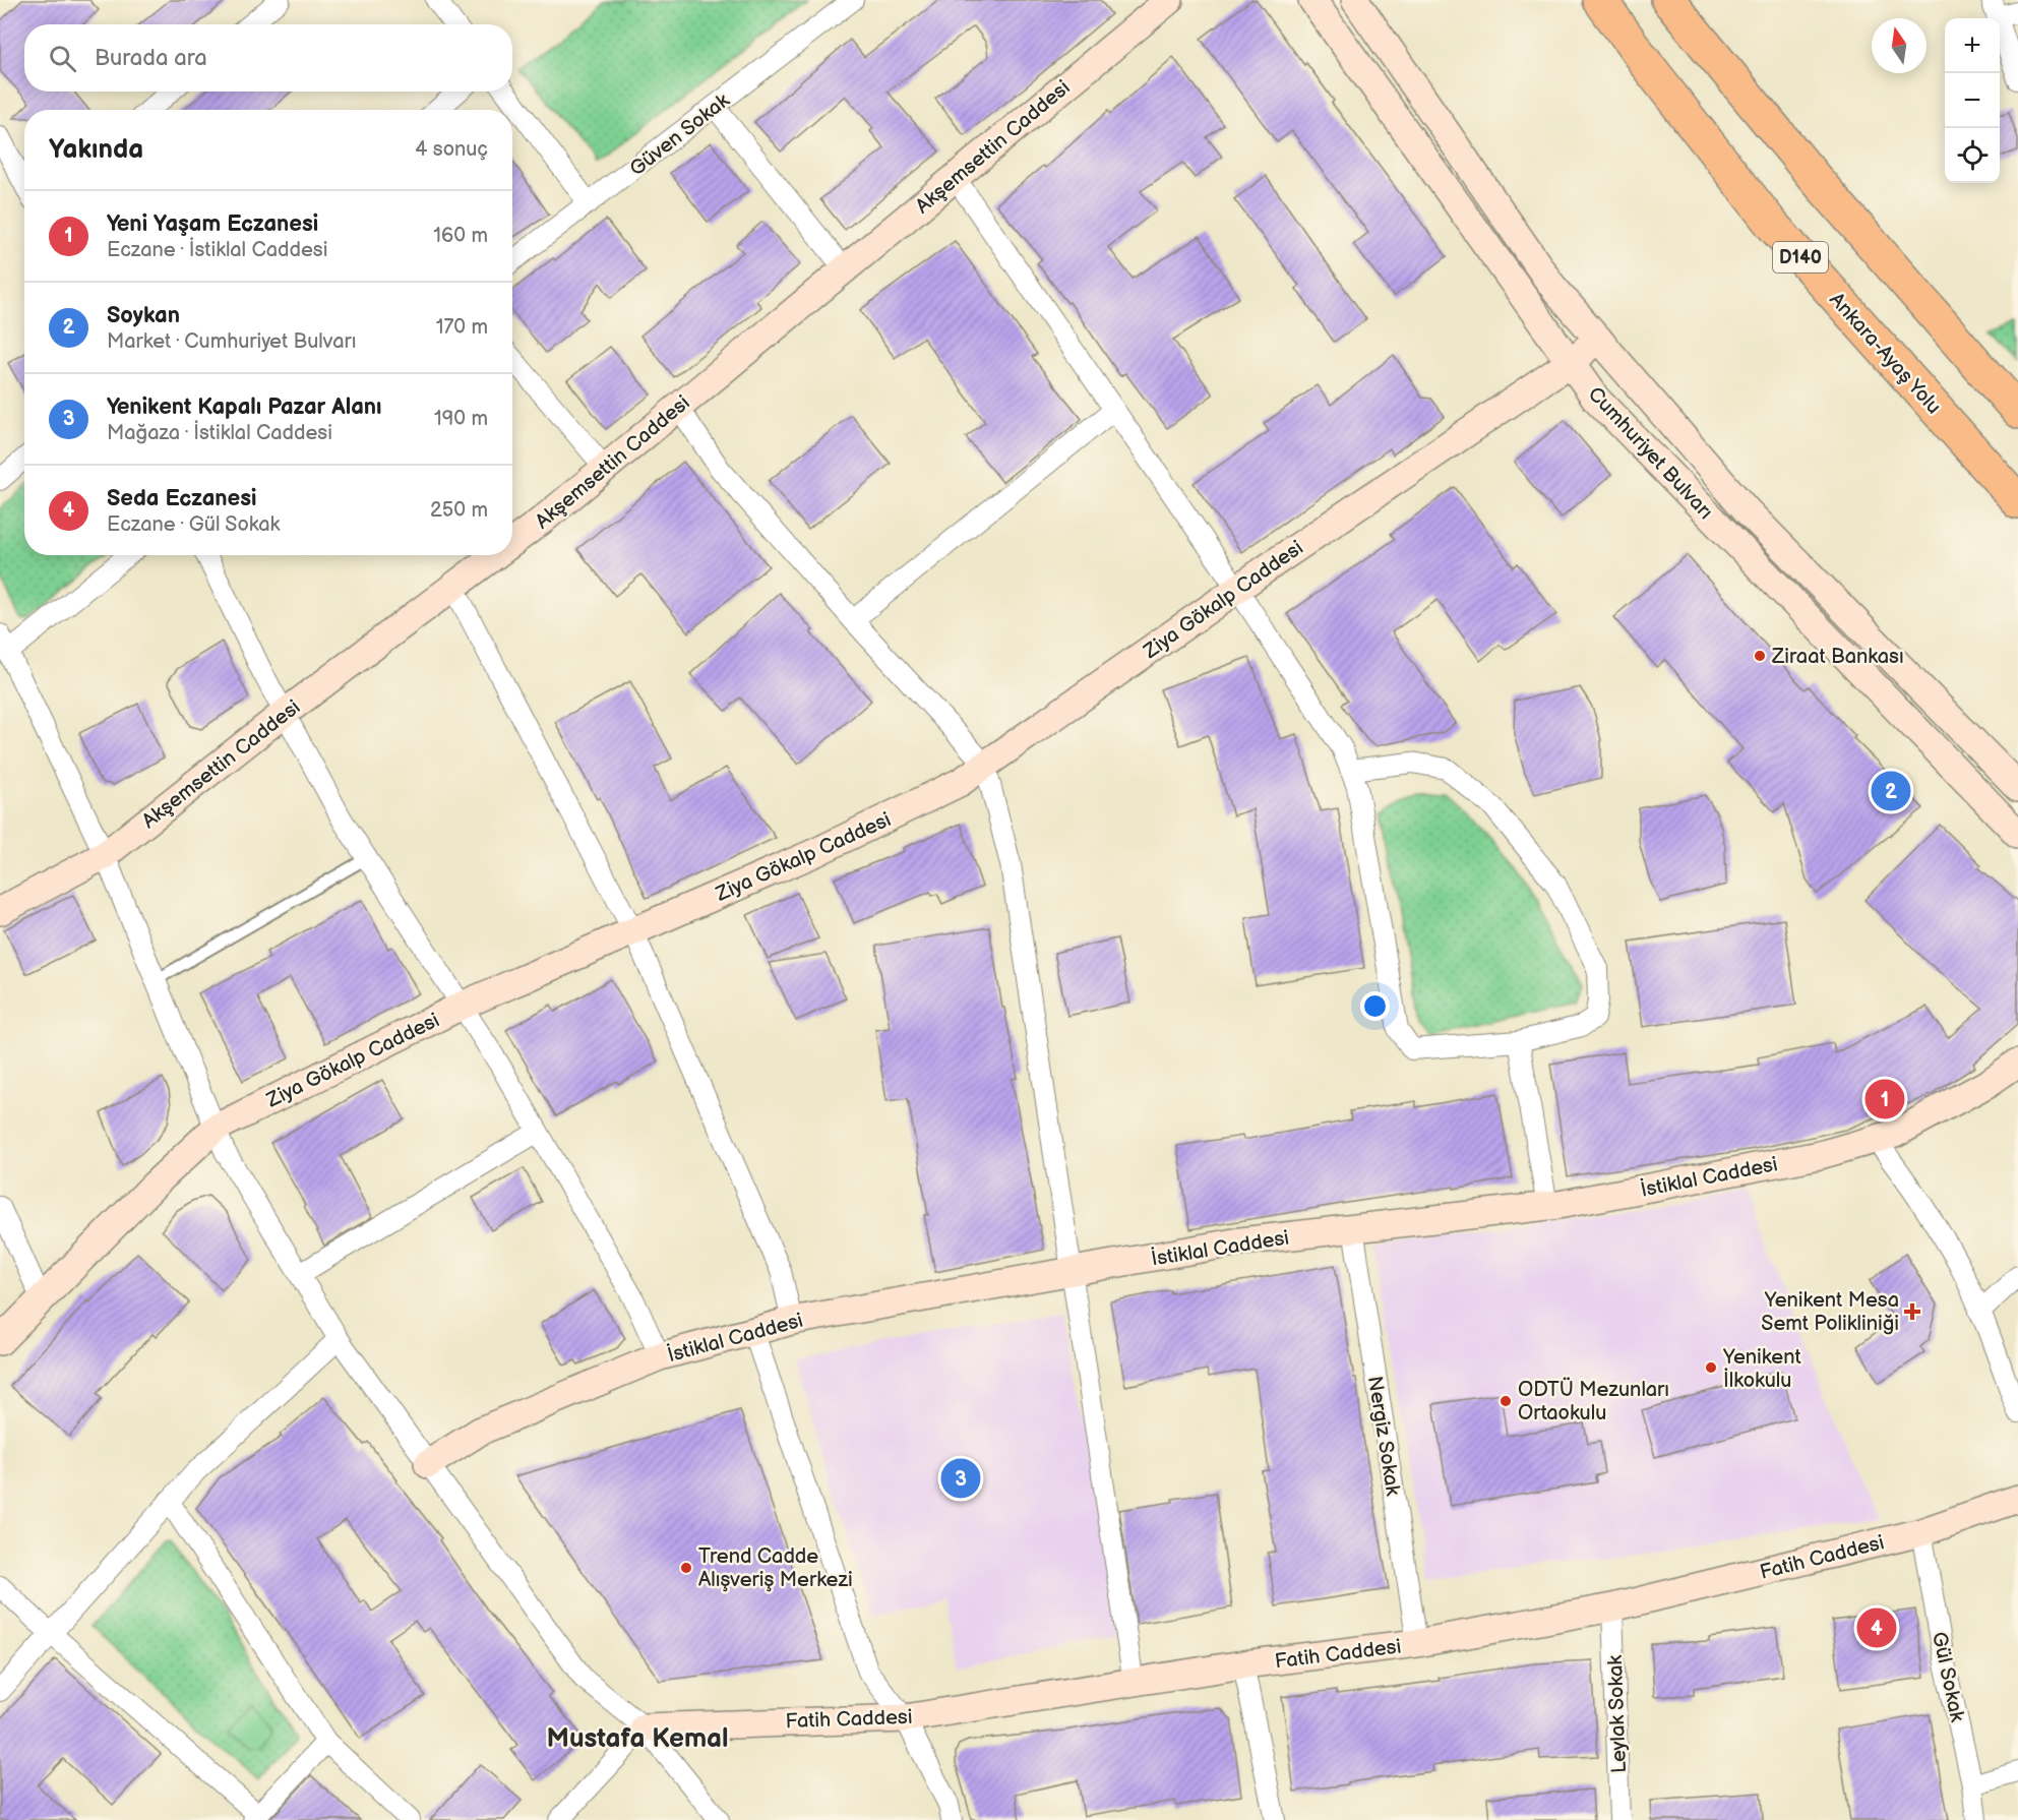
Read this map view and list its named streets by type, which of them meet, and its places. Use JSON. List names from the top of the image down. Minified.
{"streets":{"highway":["D140","Ankara-Ayaş Yolu"],"street":["Güven Sokak","Akşemsettin Caddesi","Cumhuriyet Bulvarı","Ziya Gökalp Caddesi","İstiklal Caddesi","Nergiz Sokak","Fatih Caddesi","Gül Sokak","Leylak Sokak"]},"crossings":[["Cumhuriyet Bulvarı","Ziya Gökalp Caddesi"],["İstiklal Caddesi","Nergiz Sokak"],["Nergiz Sokak","Fatih Caddesi"],["Fatih Caddesi","Gül Sokak"],["Fatih Caddesi","Leylak Sokak"]],"districts":["Mustafa Kemal"],"places":{"other":["Ziraat Bankası","Yenikent İlkokulu","ODTÜ Mezunları Ortaokulu","Trend Cadde Alışveriş Merkezi"],"health":["Yenikent Mesa Semt Polikliniği"]},"north":"top","page":{"map_buttons":["+","−"],"search":"Burada ara","heading":["Yakında","4 sonuç"],"list":[{"mark":"1","name":"Yeni Yaşam Eczanesi","note":"Eczane · İstiklal Caddesi","value":"160 m"},{"mark":"2","name":"Soykan","note":"Market · Cumhuriyet Bulvarı","value":"170 m"},{"mark":"3","name":"Yenikent Kapalı Pazar Alanı","note":"Mağaza · İstiklal Caddesi","value":"190 m"},{"mark":"4","name":"Seda Eczanesi","note":"Eczane · Gül Sokak","value":"250 m"}],"pins":["2","1","3","4"]}}
